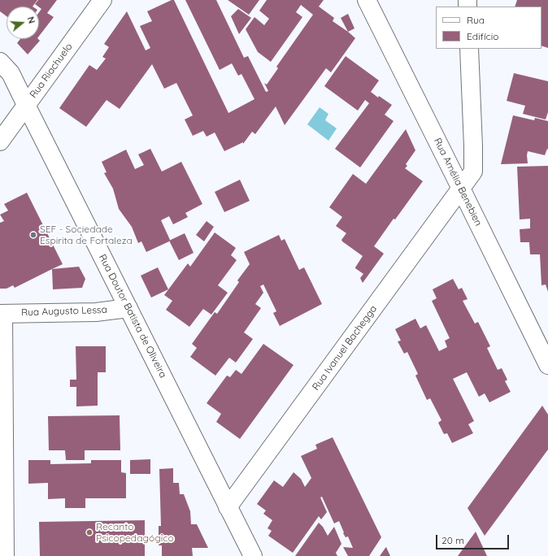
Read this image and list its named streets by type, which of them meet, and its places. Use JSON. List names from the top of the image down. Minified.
{"streets":{"street":["Rua Riachuelo","Rua Amélia Benebien","Rua Augusto Lessa","Rua Doutor Batista de Oliveira","Rua Ivanuel Bachegga"]},"crossings":[["Rua Riachuelo","Rua Doutor Batista de Oliveira"],["Rua Amélia Benebien","Rua Ivanuel Bachegga"],["Rua Augusto Lessa","Rua Doutor Batista de Oliveira"],["Rua Doutor Batista de Oliveira","Rua Ivanuel Bachegga"]],"places":["SEF - Sociedade Espirita de Fortaleza","Recanto Psicopedagógico"],"legend":["Rua","Edifício"],"scale_bar":"20 m","north":"right"}
